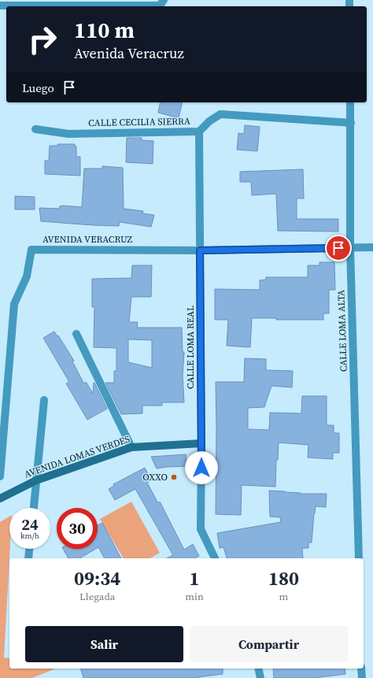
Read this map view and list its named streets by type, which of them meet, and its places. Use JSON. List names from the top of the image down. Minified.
{"streets":{"street":["CALLE CECILIA SIERRA","AVENIDA VERACRUZ","CALLE LOMA ALTA","CALLE LOMA REAL","AVENIDA LOMAS VERDES"]},"crossings":[["CALLE CECILIA SIERRA","CALLE LOMA ALTA"],["CALLE CECILIA SIERRA","CALLE LOMA REAL"],["AVENIDA VERACRUZ","CALLE LOMA ALTA"],["AVENIDA VERACRUZ","CALLE LOMA REAL"],["CALLE LOMA REAL","AVENIDA LOMAS VERDES"]],"places":["OXXO"],"page":{"turn":["110 m","Avenida Veracruz"],"then":"Luego","speed":"24 km/h","limit":"30","eta":["09:34","Llegada","1","min","180","m"],"buttons":["Salir","Compartir"]}}
